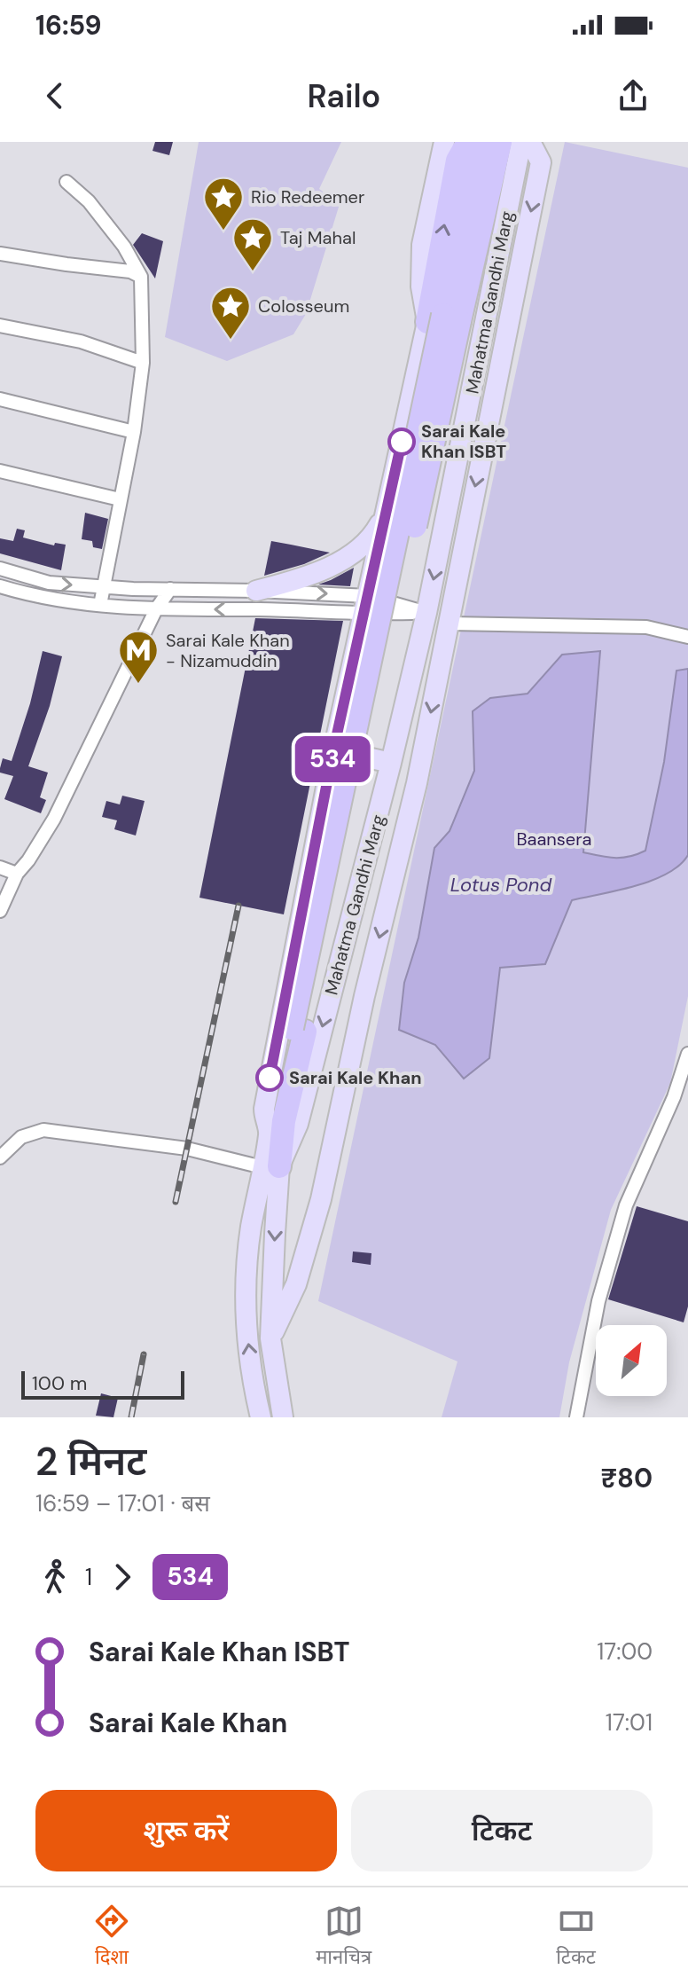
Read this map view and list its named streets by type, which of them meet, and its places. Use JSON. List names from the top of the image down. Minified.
{"streets":{"main road":["Mahatma Gandhi Marg"]},"water":["Lotus Pond"],"parks":["Baansera"],"places":{"place":["Rio Redeemer","Taj Mahal","Colosseum"],"other":["Sarai Kale Khan ISBT","Sarai Kale Khan"],"metro station":["Sarai Kale Khan - Nizamuddin"]},"lines":["bus line 534"],"scale_bar":"100 m","north":"top right","page":{"status":"16:59","header":"Railo","on_map":"534","scale":"100 m","heading":["2 मिनट","16:59 – 17:01 · बस","₹80"],"legs":["1","534"],"list":[{"name":"Sarai Kale Khan ISBT","value":"17:00"},{"name":"Sarai Kale Khan","value":"17:01"}],"buttons":["शुरू करें","टिकट"],"tabs":["दिशा","मानचित्र","टिकट"]}}
